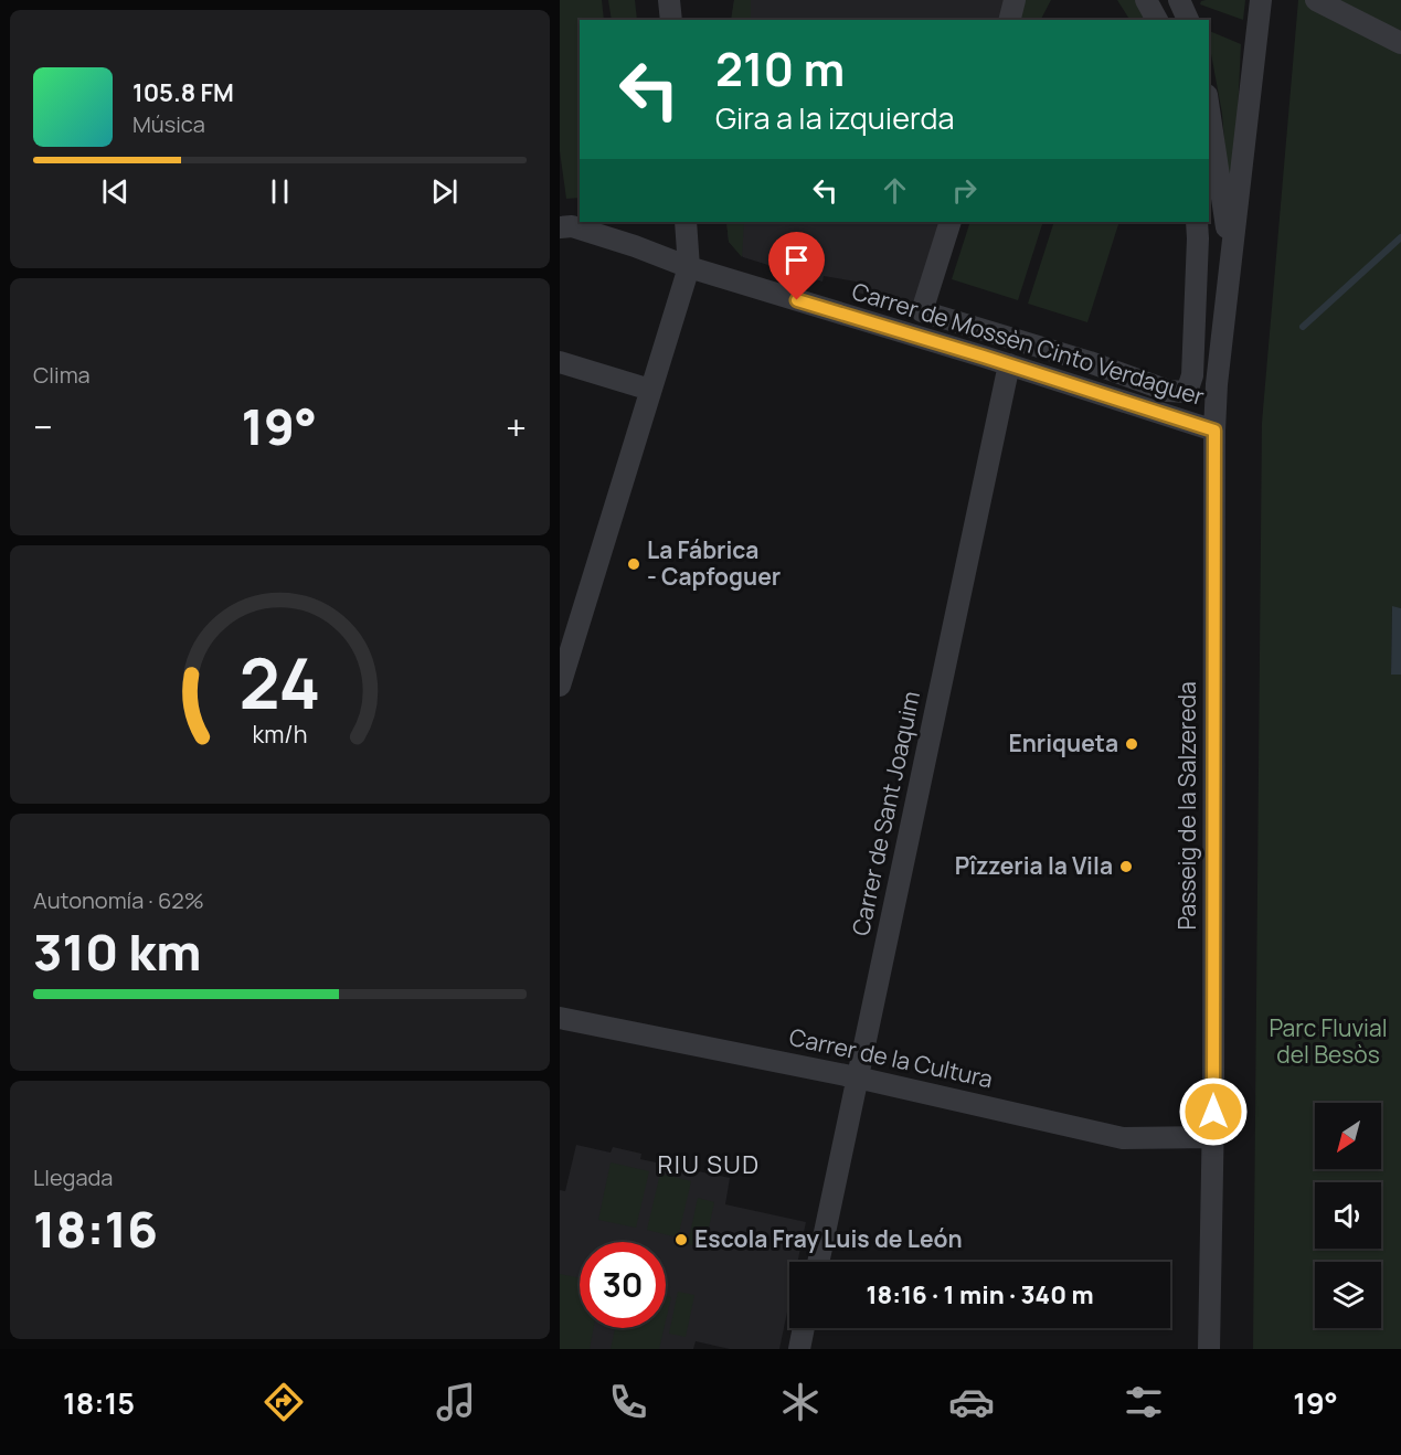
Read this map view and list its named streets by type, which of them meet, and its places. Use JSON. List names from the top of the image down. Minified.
{"streets":{"street":["Carrer de Mossèn Cinto Verdaguer","Passeig de la Salzereda","Carrer de Sant Joaquim","Carrer de la Cultura"]},"crossings":[["Carrer de Mossèn Cinto Verdaguer","Passeig de la Salzereda"],["Carrer de Mossèn Cinto Verdaguer","Carrer de Sant Joaquim"],["Passeig de la Salzereda","Carrer de la Cultura"],["Carrer de Sant Joaquim","Carrer de la Cultura"]],"districts":["RIU SUD"],"parks":["Parc Fluvial del Besòs"],"places":["La Fábrica - Capfoguer","Enriqueta","Pîzzeria la Vila","Escola Fray Luis de León"],"north":"bottom left","page":{"turn":["210 m","Gira a la izquierda"],"song":["105.8 FM","Música"],"tile":["Clima",["Autonomía · 62%","310 km"],["Llegada","18:16"]],"heat":["−","19°","+"],"limit":"30","trip":"18:16 · 1 min · 340 m","tabs":["18:15","19°"],"gauge":["24","km/h"]}}
